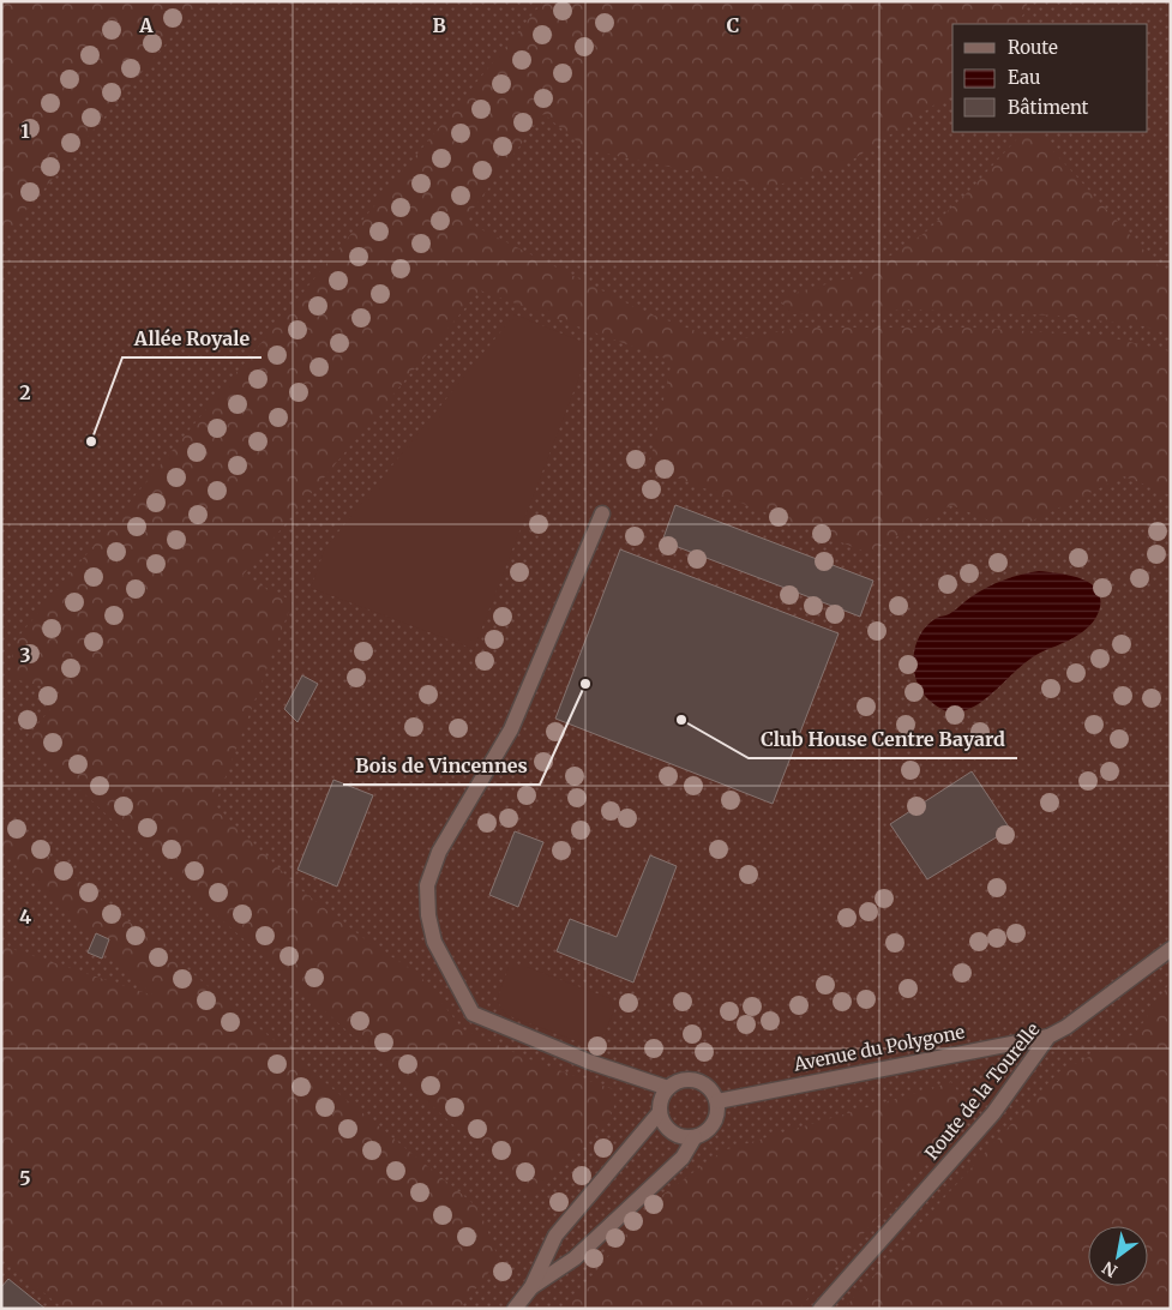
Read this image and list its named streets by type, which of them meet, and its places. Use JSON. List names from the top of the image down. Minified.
{"streets":{"street":["Avenue du Polygone","Route de la Tourelle"]},"crossings":[["Avenue du Polygone","Route de la Tourelle"]],"places":["Allée Royale","Bois de Vincennes","Club House Centre Bayard"],"legend":["Route","Eau","Bâtiment"],"north":"bottom left","grid":{"columns":["A","B","C"],"rows":["1","2","3","4","5"]}}
